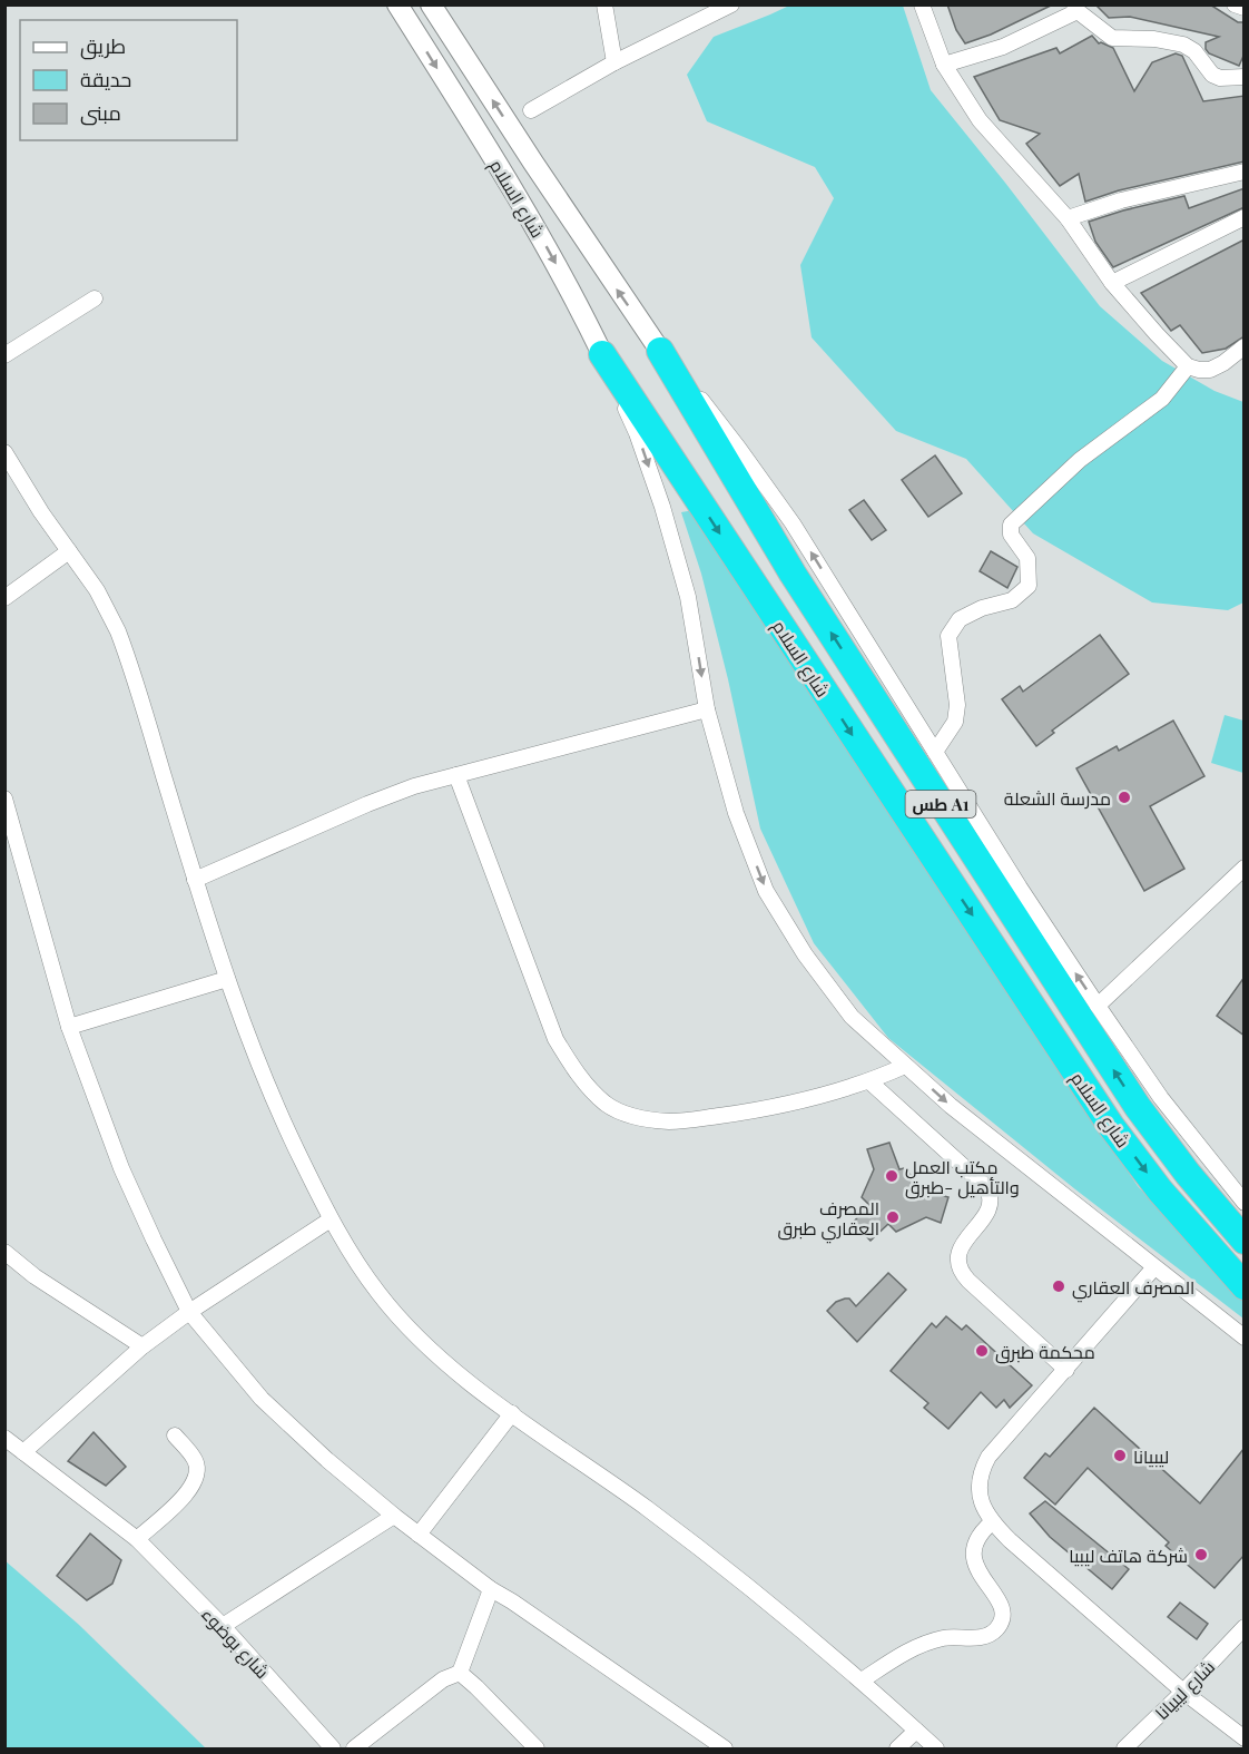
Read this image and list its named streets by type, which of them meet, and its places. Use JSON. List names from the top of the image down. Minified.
{"streets":{"highway":["شارع السلام","طس A1"],"street":["شارع بوضوء","شارع ليبيانا"]},"places":["مدرسة الشعلة","مكتب العمل والتأهيل -طبرق","المصرف العقاري طبرق","المصرف العقاري","محكمة طبرق","ليبيانا","شركة هاتف ليبيا"],"legend":["طريق","حديقة","مبنى"]}
